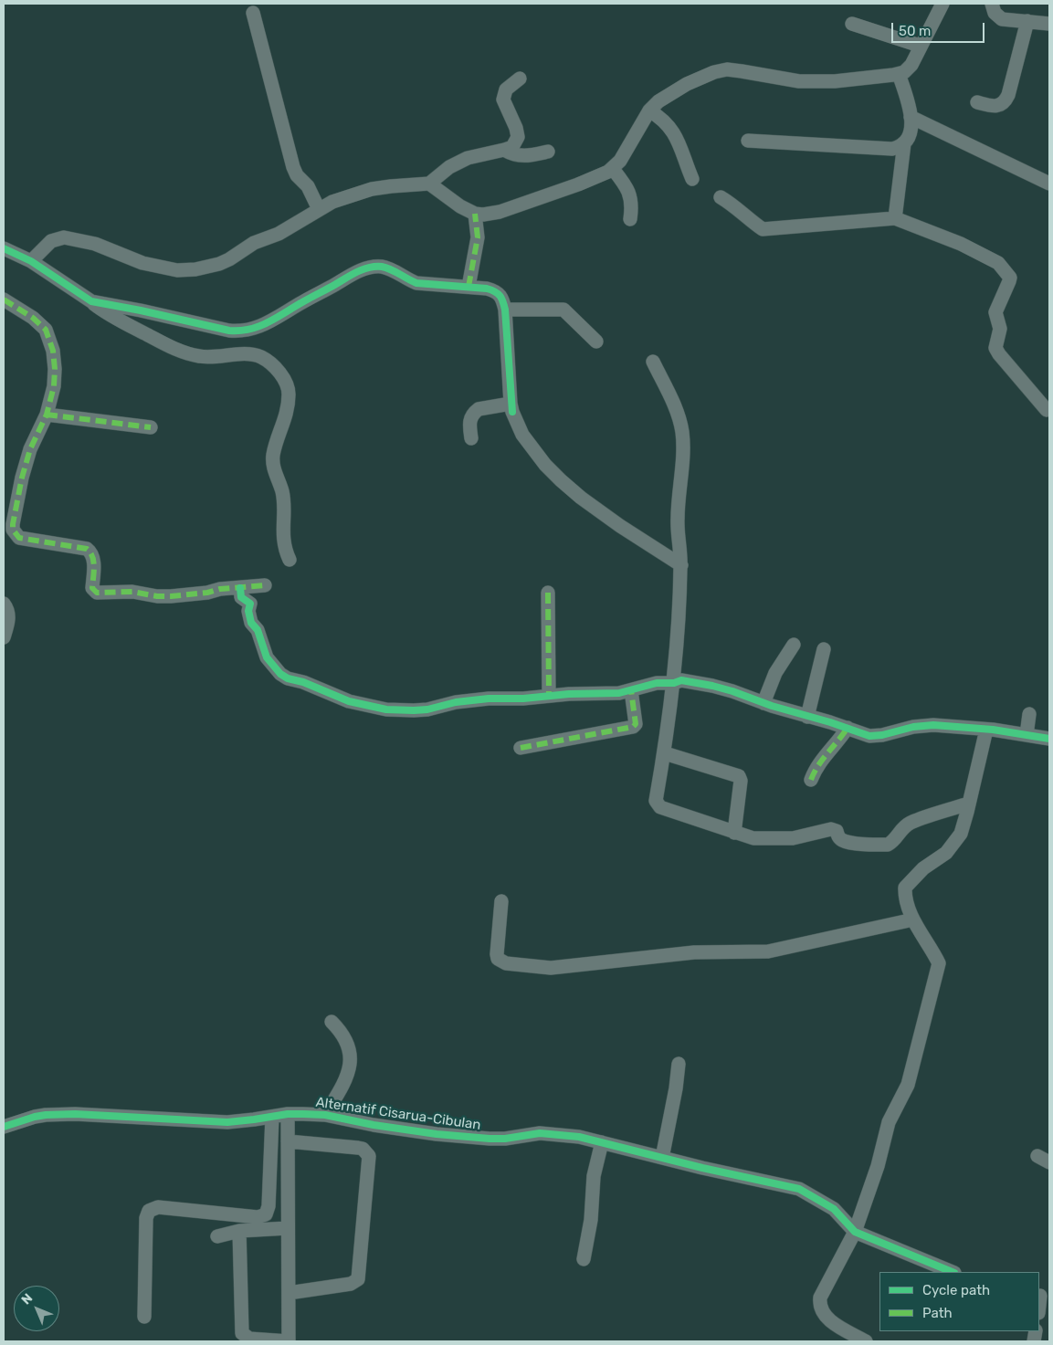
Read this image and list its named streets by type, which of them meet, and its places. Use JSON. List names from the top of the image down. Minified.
{"streets":{"street":["Alternatif Cisarua-Cibulan"]},"legend":["Cycle path","Path"],"scale_bar":"50 m","north":"top left"}
